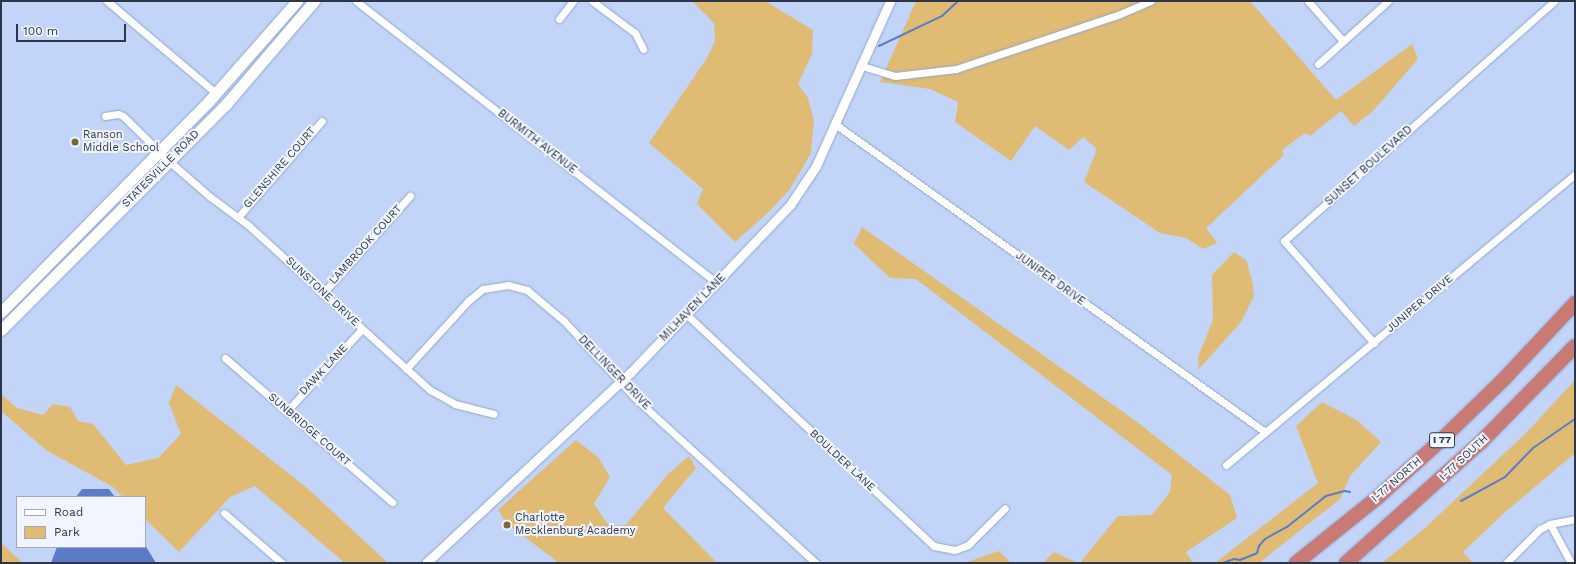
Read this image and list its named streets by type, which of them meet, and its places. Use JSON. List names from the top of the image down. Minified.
{"streets":{"highway":["I 77","I-77 SOUTH","I-77 NORTH"],"main road":["STATESVILLE ROAD"],"street":["BURMITH AVENUE","SUNSET BOULEVARD","GLENSHIRE COURT","LAMBROOK COURT","JUNIPER DRIVE","SUNSTONE DRIVE","MILHAVEN LANE","DAWK LANE","DELLINGER DRIVE","SUNBRIDGE COURT","BOULDER LANE"]},"crossings":[["BURMITH AVENUE","MILHAVEN LANE"],["SUNSET BOULEVARD","JUNIPER DRIVE"],["GLENSHIRE COURT","SUNSTONE DRIVE"],["STATESVILLE ROAD","SUNSTONE DRIVE"],["LAMBROOK COURT","SUNSTONE DRIVE"],["JUNIPER DRIVE","MILHAVEN LANE"],["SUNSTONE DRIVE","DAWK LANE"],["SUNSTONE DRIVE","DELLINGER DRIVE"],["MILHAVEN LANE","DELLINGER DRIVE"],["MILHAVEN LANE","BOULDER LANE"],["DAWK LANE","SUNBRIDGE COURT"],["I 77","I-77 SOUTH"]],"places":["Ranson Middle School","Charlotte Mecklenburg Academy"],"legend":["Road","Park"],"scale_bar":"100 m"}
